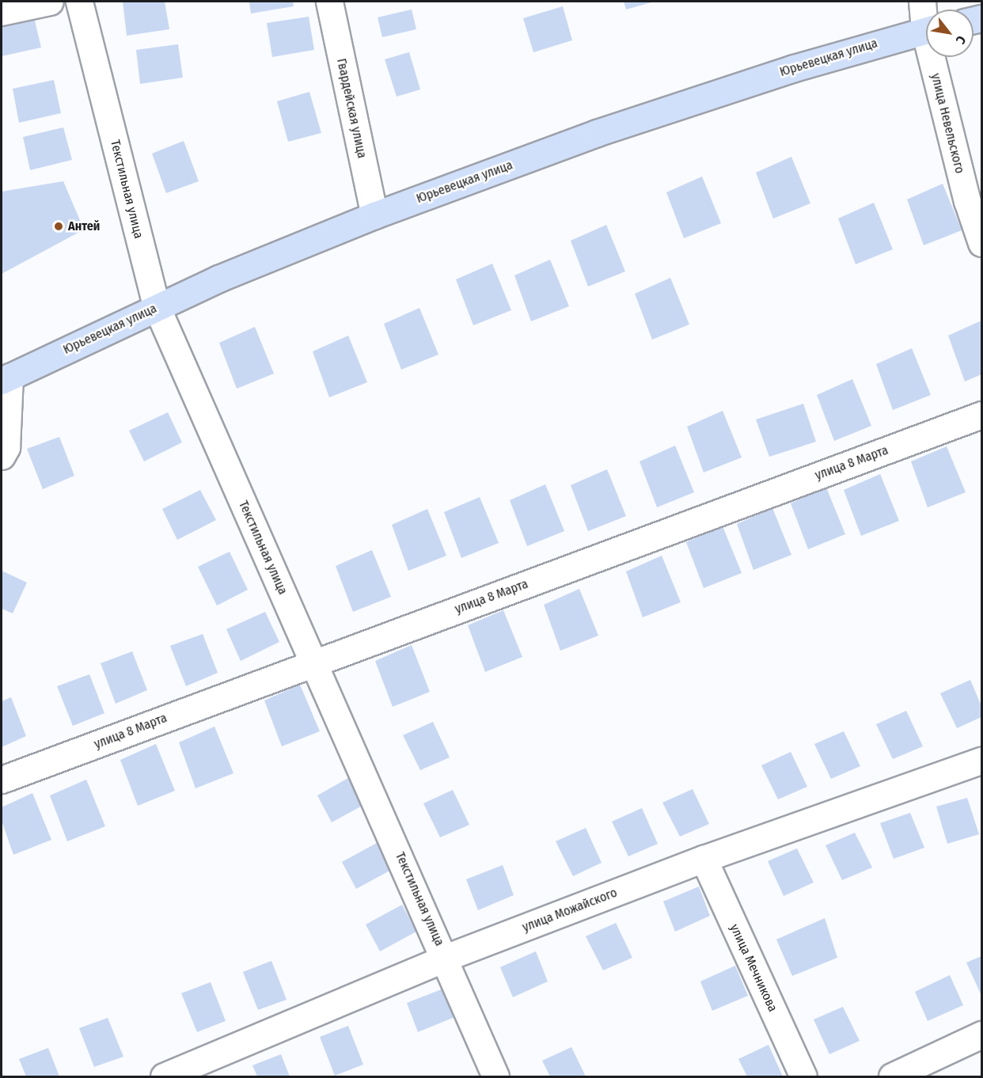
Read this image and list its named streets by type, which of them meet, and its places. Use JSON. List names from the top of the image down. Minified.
{"streets":{"main road":["Юрьевецкая улица"],"street":["Гвардейская улица","улица Невельского","Текстильная улица","улица 8 Марта","улица Можайского","улица Мечникова"]},"crossings":[["Юрьевецкая улица","Гвардейская улица"],["Юрьевецкая улица","Текстильная улица"],["Текстильная улица","улица 8 Марта"],["Текстильная улица","улица Можайского"],["улица Можайского","улица Мечникова"]],"places":["Антей"],"north":"bottom right"}
